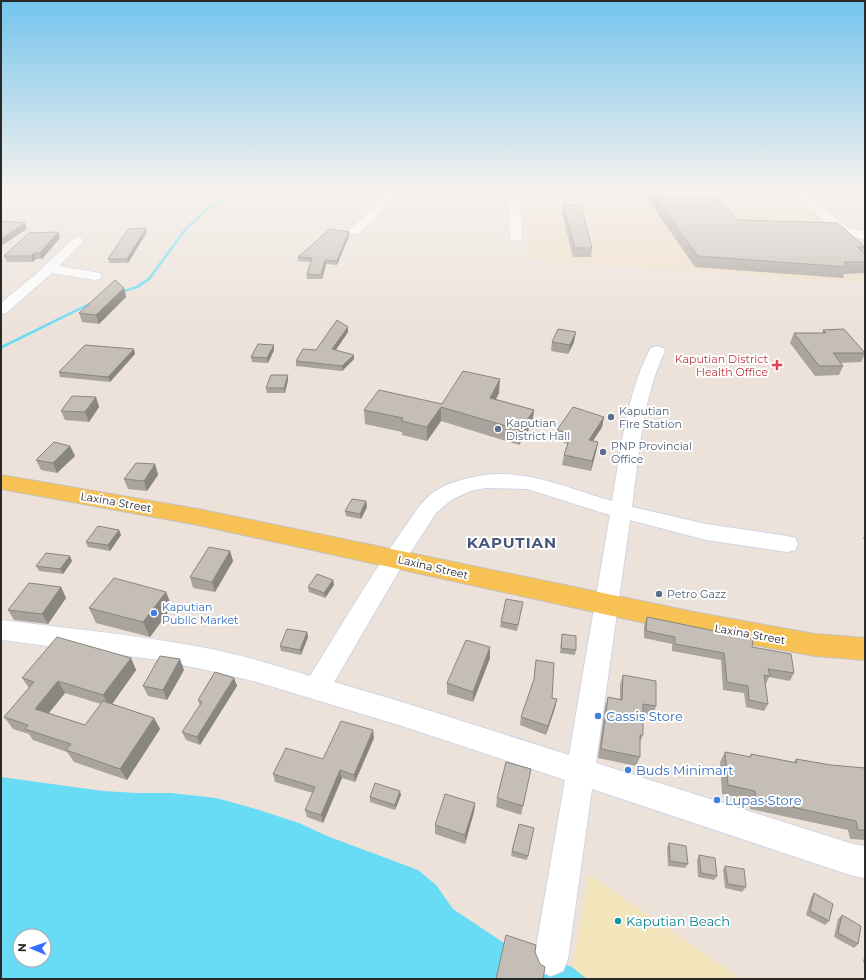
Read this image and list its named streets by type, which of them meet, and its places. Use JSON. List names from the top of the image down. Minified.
{"streets":{"main road":["Laxina Street"]},"districts":["KAPUTIAN"],"places":{"health":["Kaputian District Health Office"],"other":["Kaputian Fire Station","Kaputian District Hall","PNP Provincial Office","Petro Gazz","Kaputian Public Market","Cassis Store","Buds Minimart","Lupas Store","Kaputian Beach"]},"north":"left"}
